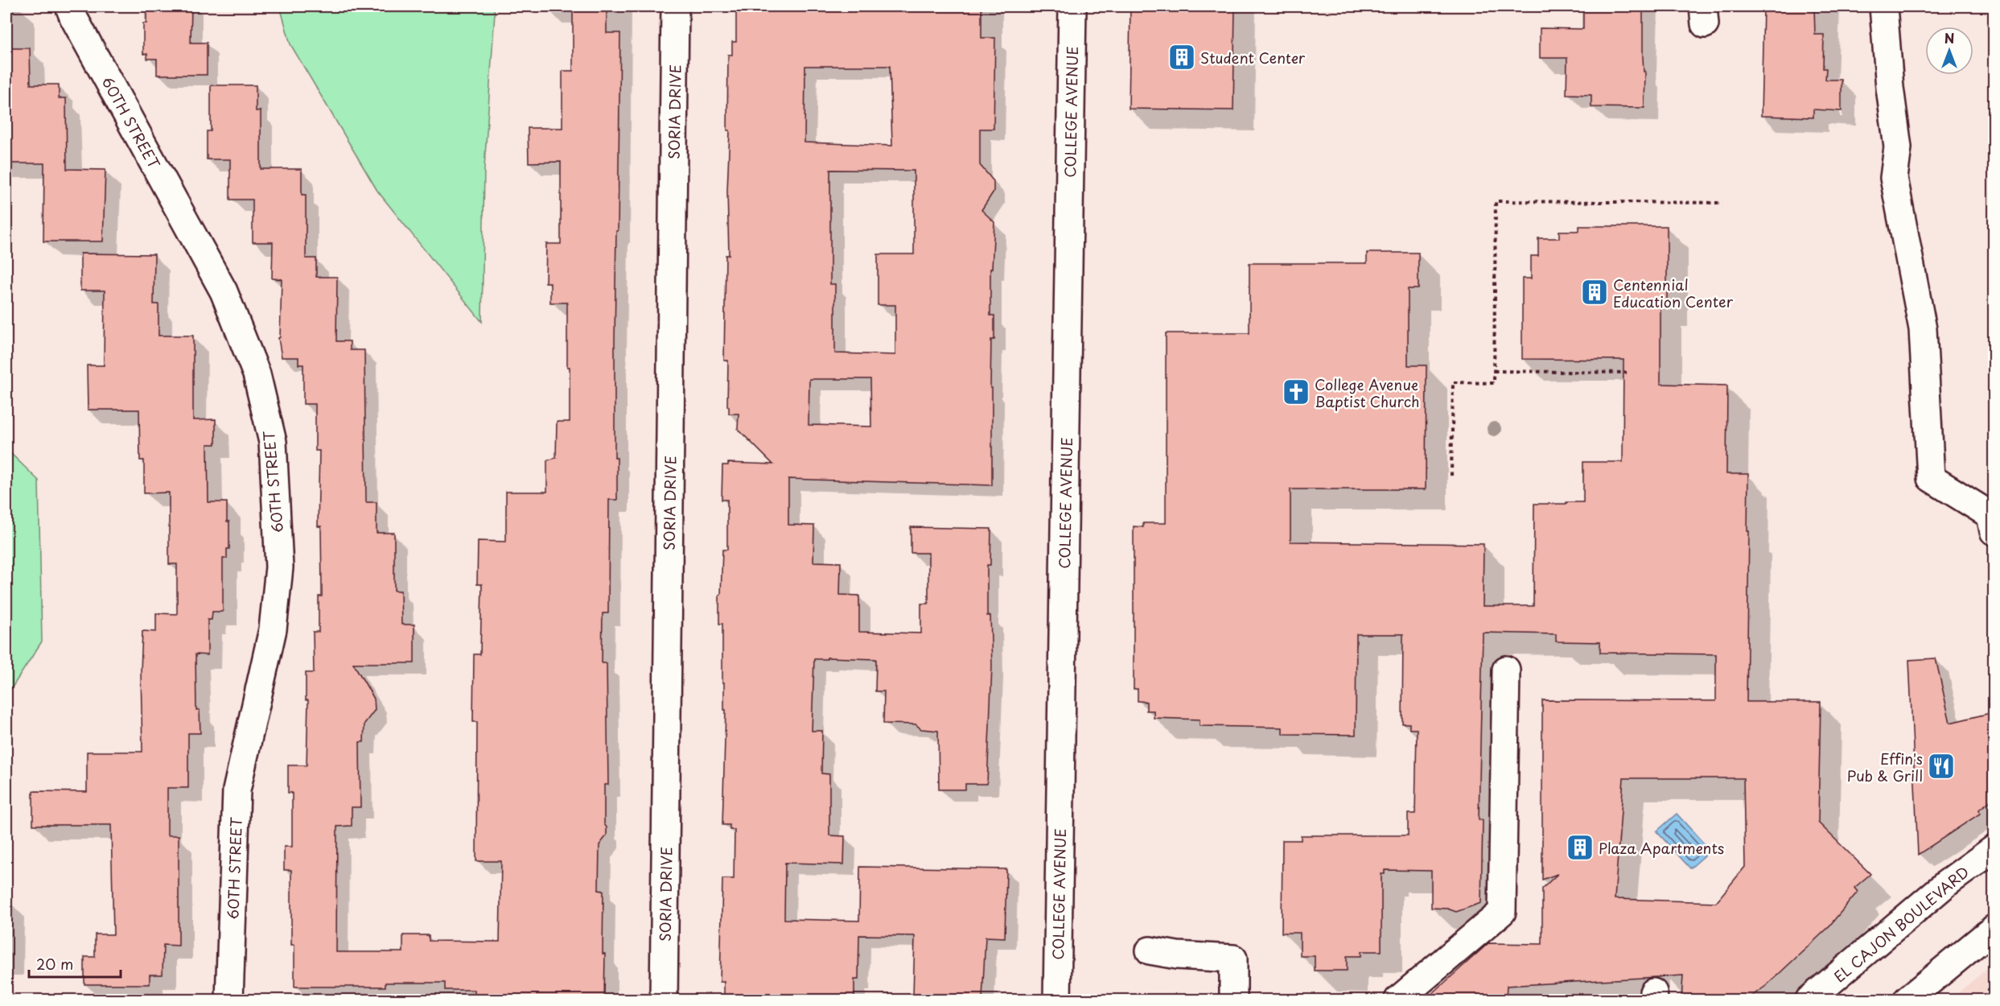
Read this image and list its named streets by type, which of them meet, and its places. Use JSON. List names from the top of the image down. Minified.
{"streets":{"street":["SORIA DRIVE","COLLEGE AVENUE","60TH STREET","EL CAJON BOULEVARD"]},"places":{"building":["Student Center","Centennial Education Center","Plaza Apartments"],"church":["College Avenue Baptist Church"],"restaurant":["Effin's Pub & Grill"]},"scale_bar":"20 m","north":"top"}
